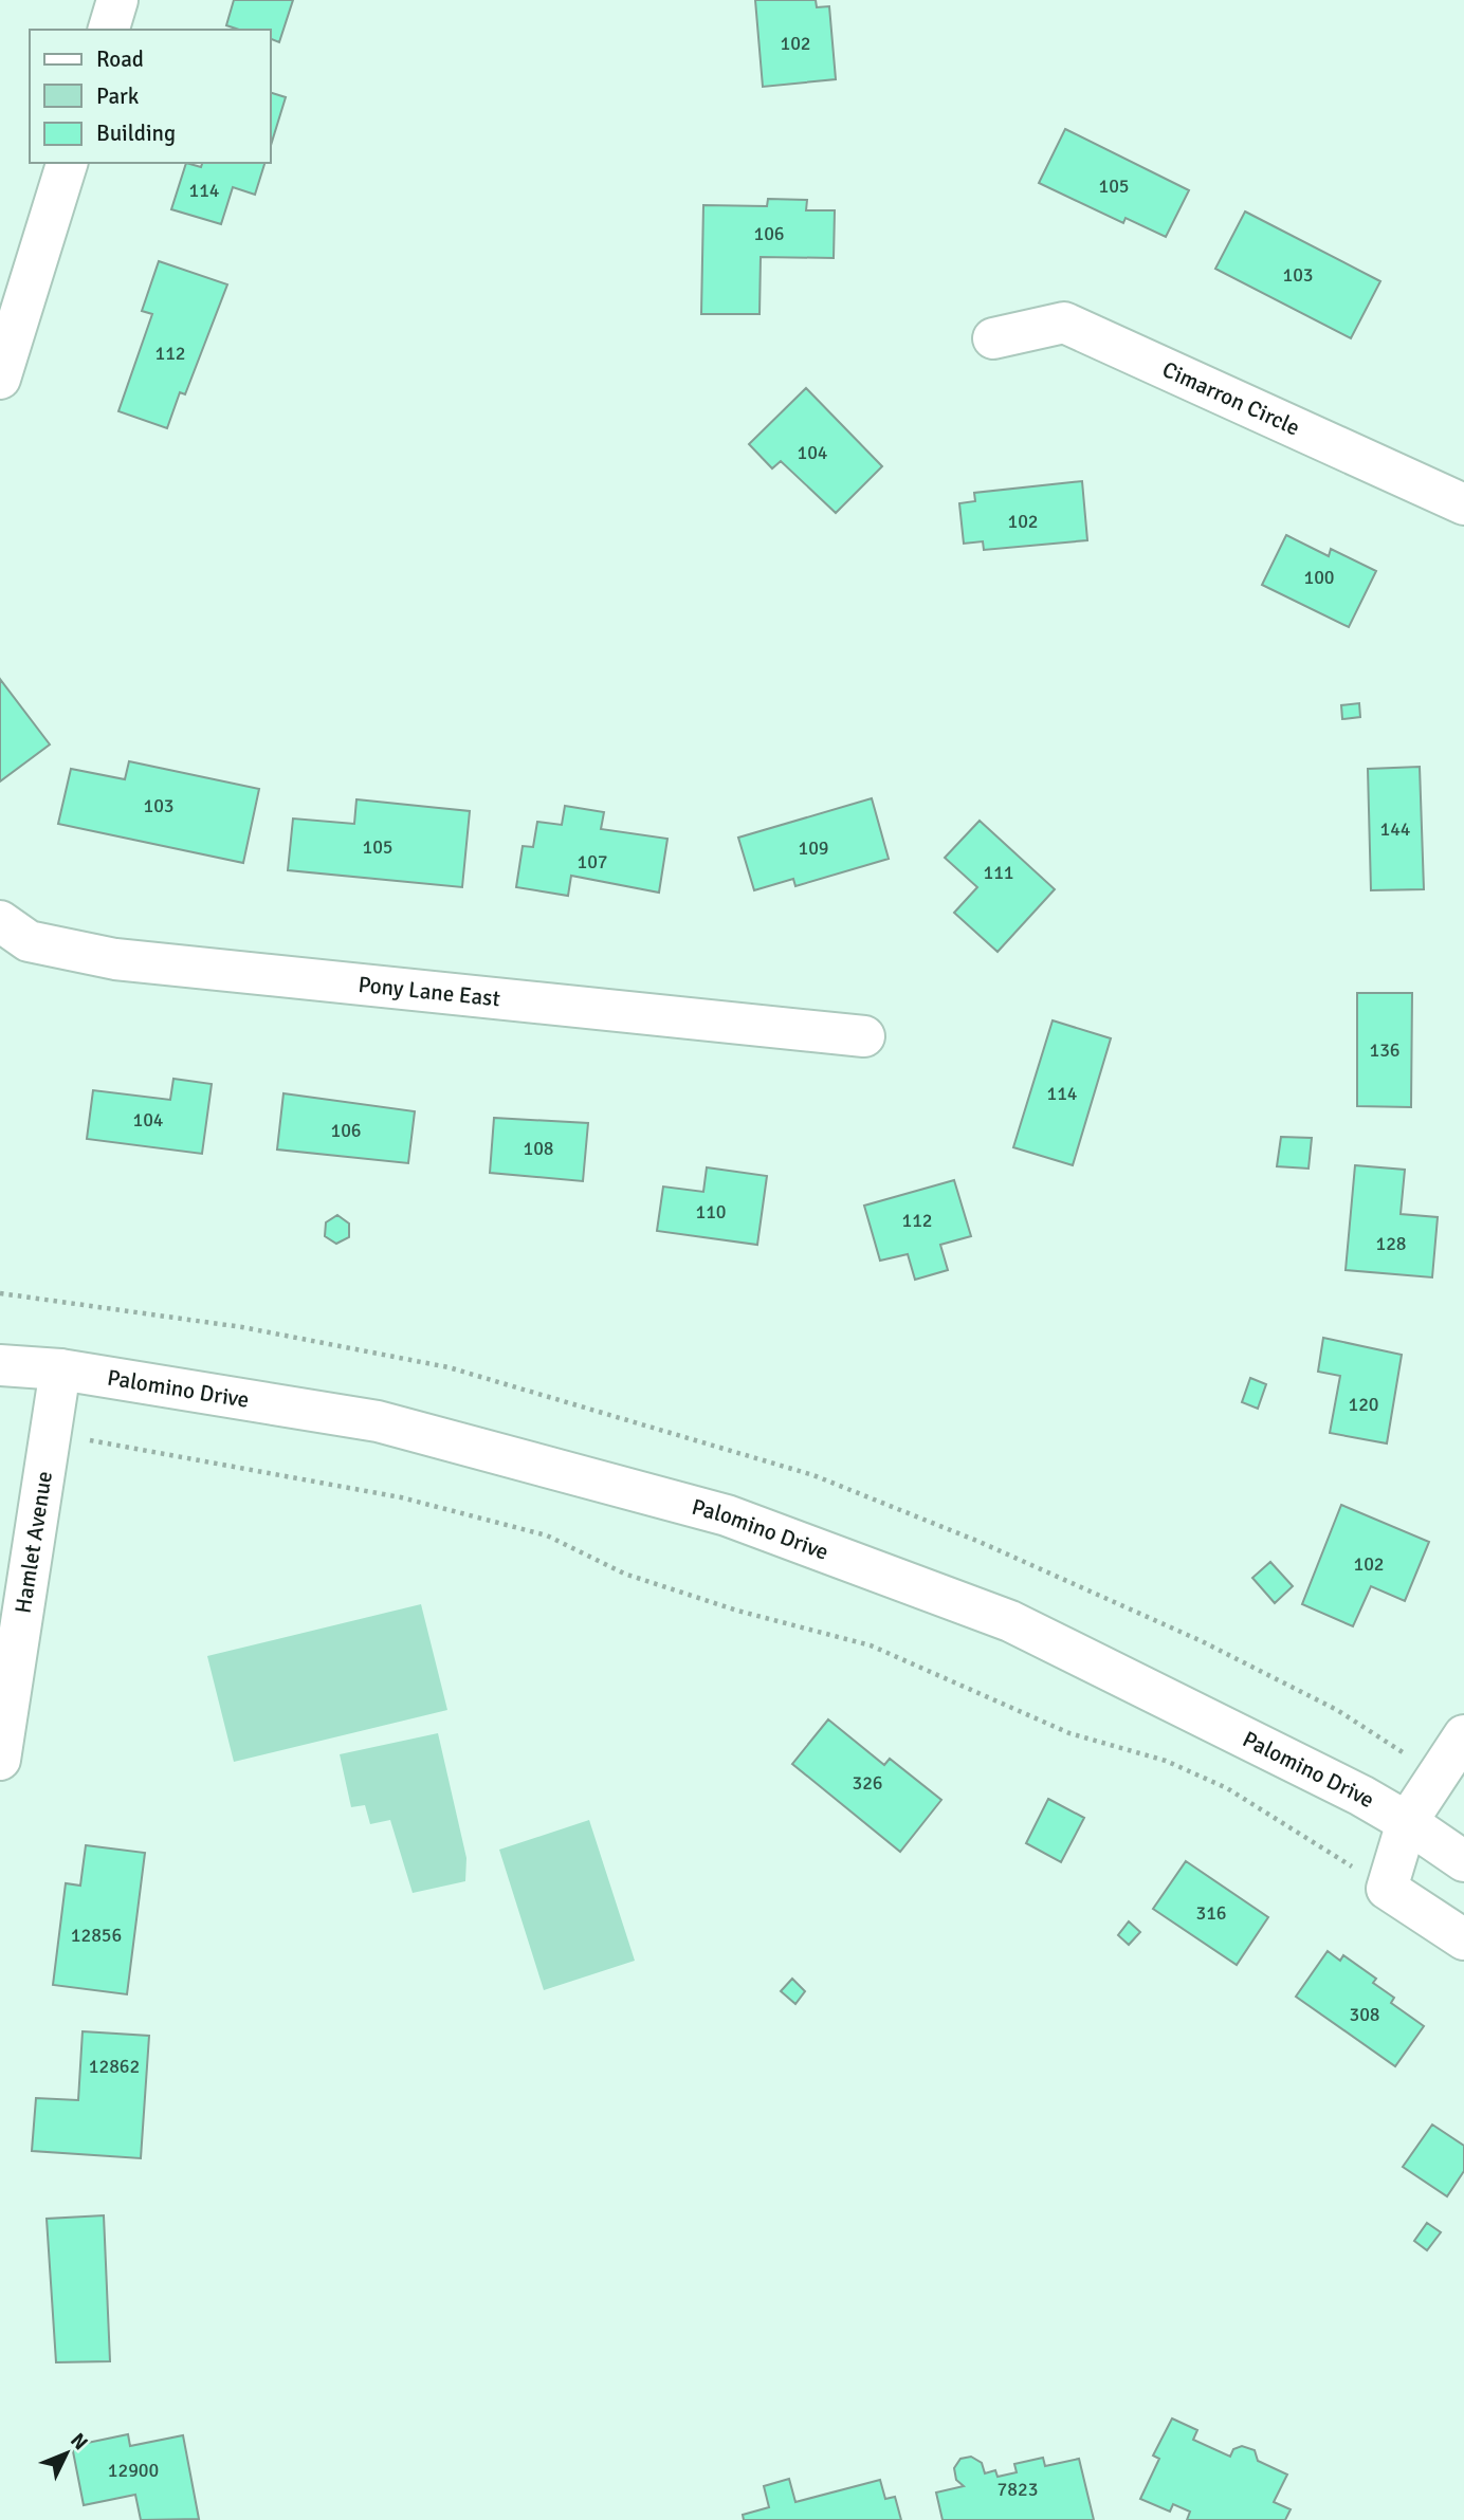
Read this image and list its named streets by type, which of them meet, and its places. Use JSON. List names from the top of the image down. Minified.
{"streets":{"street":["Cimarron Circle","Pony Lane East","Palomino Drive","Hamlet Avenue"]},"crossings":[["Palomino Drive","Hamlet Avenue"]],"house_numbers":["102","105","114","106","103","112","104","102","100","103","144","105","109","107","111","136","114","104","106","108","110","112","128","120","102","326","316","12856","308","12862","12900","7823"],"legend":["Road","Park","Building"],"north":"top right"}
